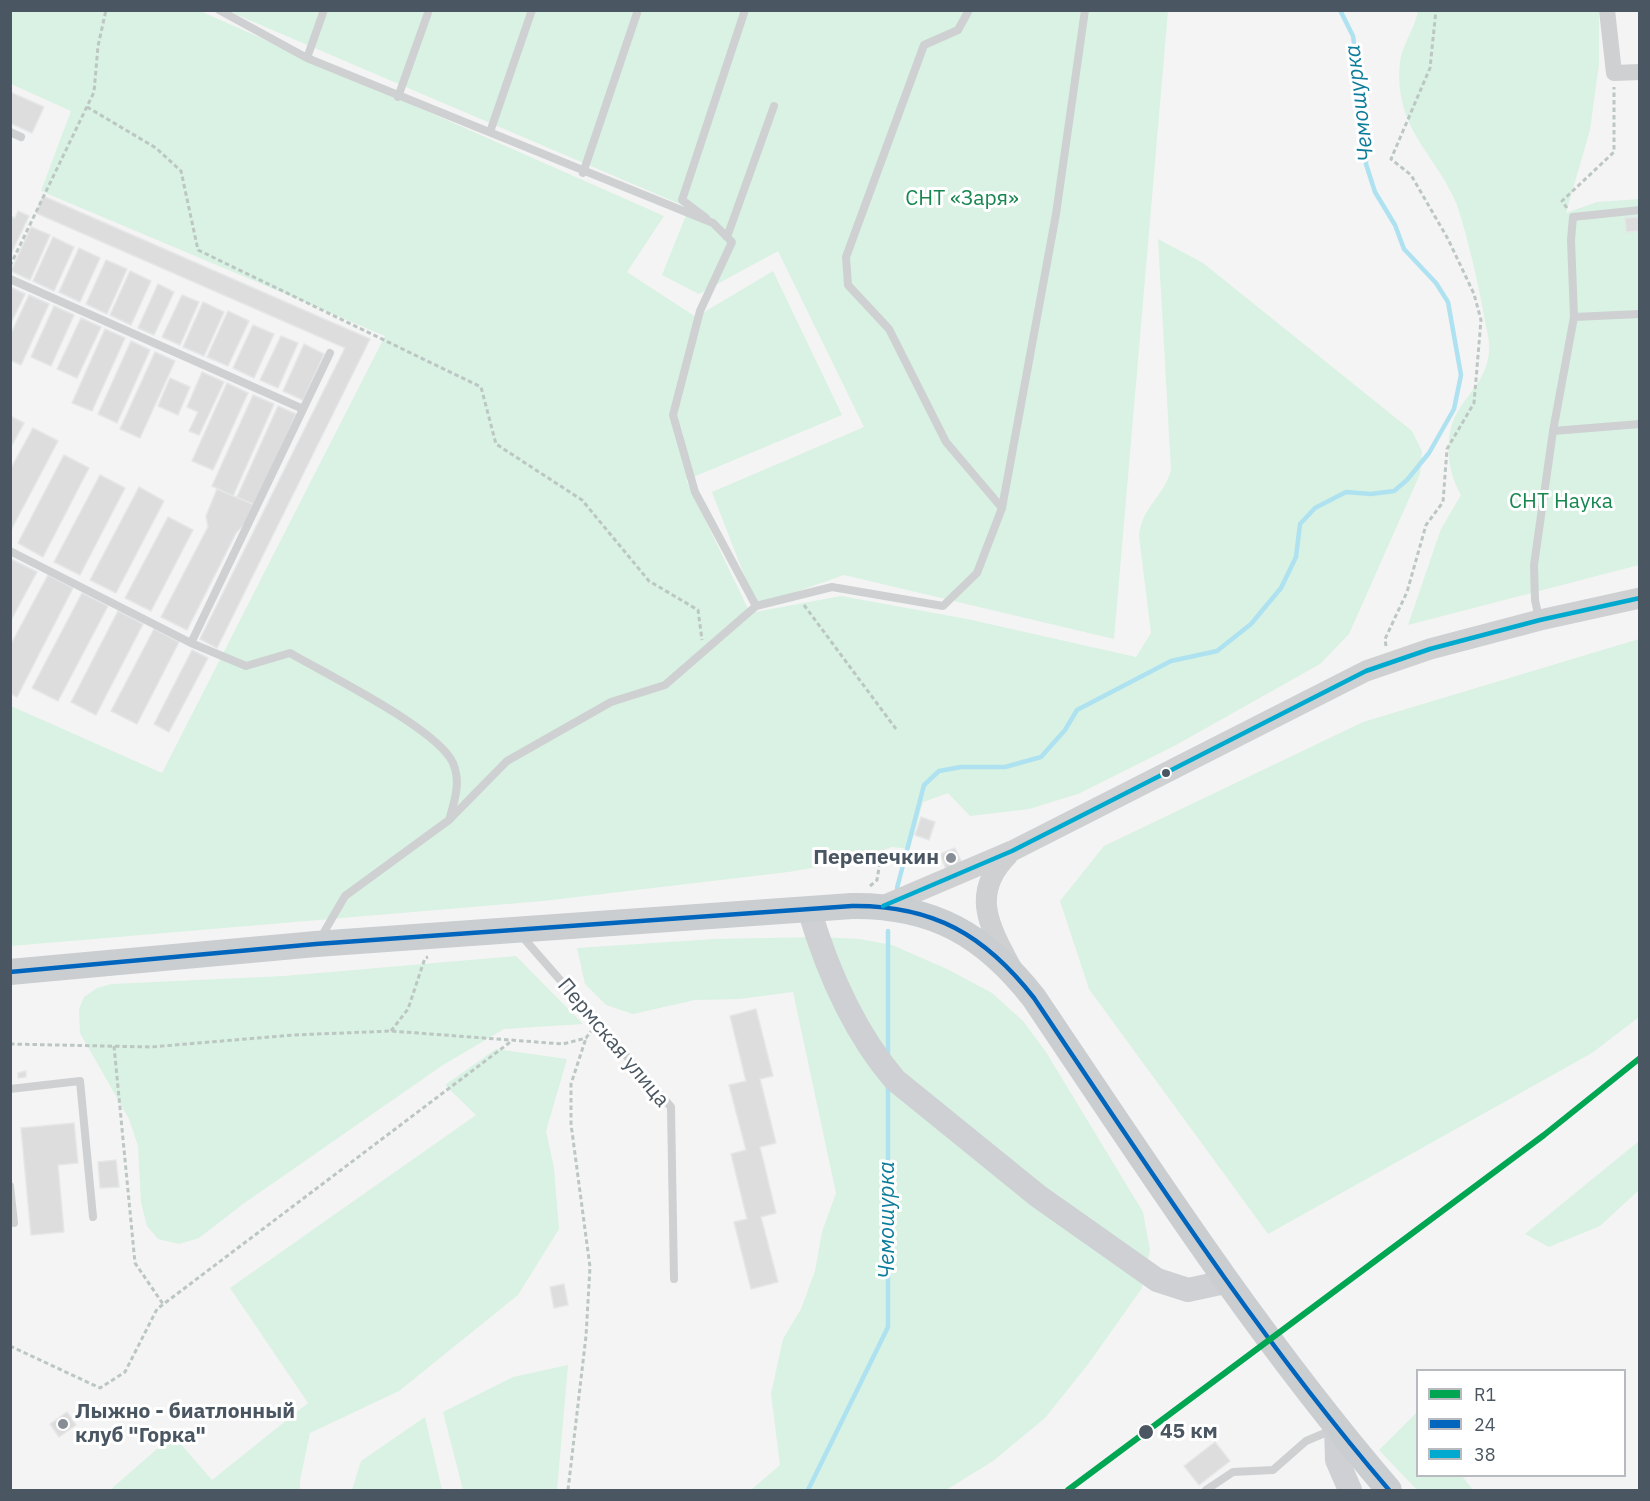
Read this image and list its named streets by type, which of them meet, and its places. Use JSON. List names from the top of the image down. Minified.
{"streets":{"lane":["Пермская улица"]},"water":["Чемошурка"],"parks":["СНТ «Заря»","СНТ Наука"],"places":["Перепечкин","Лыжно - биатлонный клуб \"Горка\"","45 км"],"lines":["transit line 38","transit line 24","transit line R1"],"legend":["R1","24","38"]}
